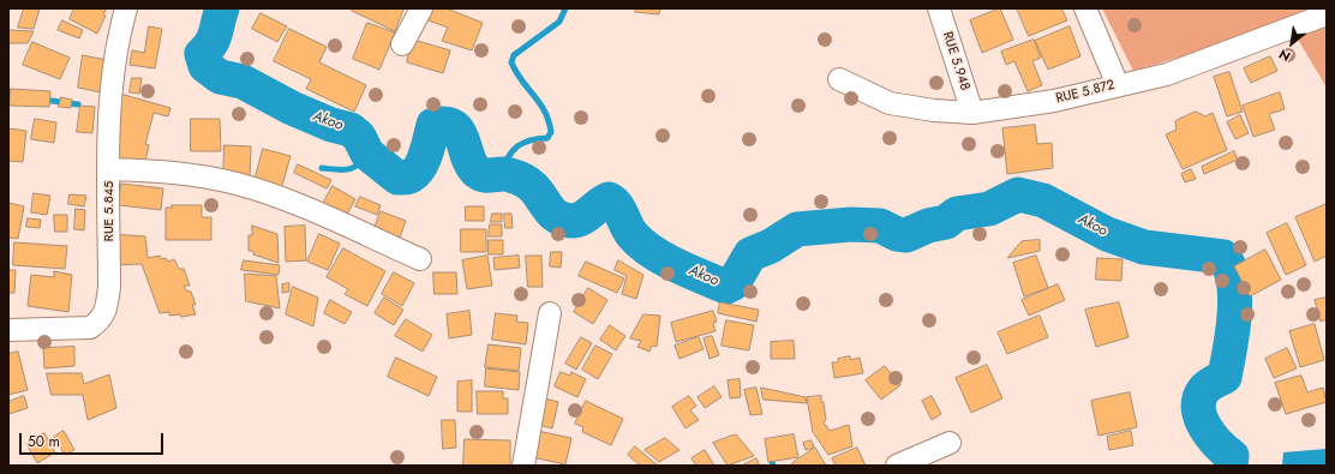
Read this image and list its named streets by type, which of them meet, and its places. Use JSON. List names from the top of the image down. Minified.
{"streets":{"street":["RUE 5.948","RUE 5.872","RUE 5.845"]},"crossings":[["RUE 5.948","RUE 5.872"]],"water":["Akoo"],"scale_bar":"50 m","north":"bottom left"}
